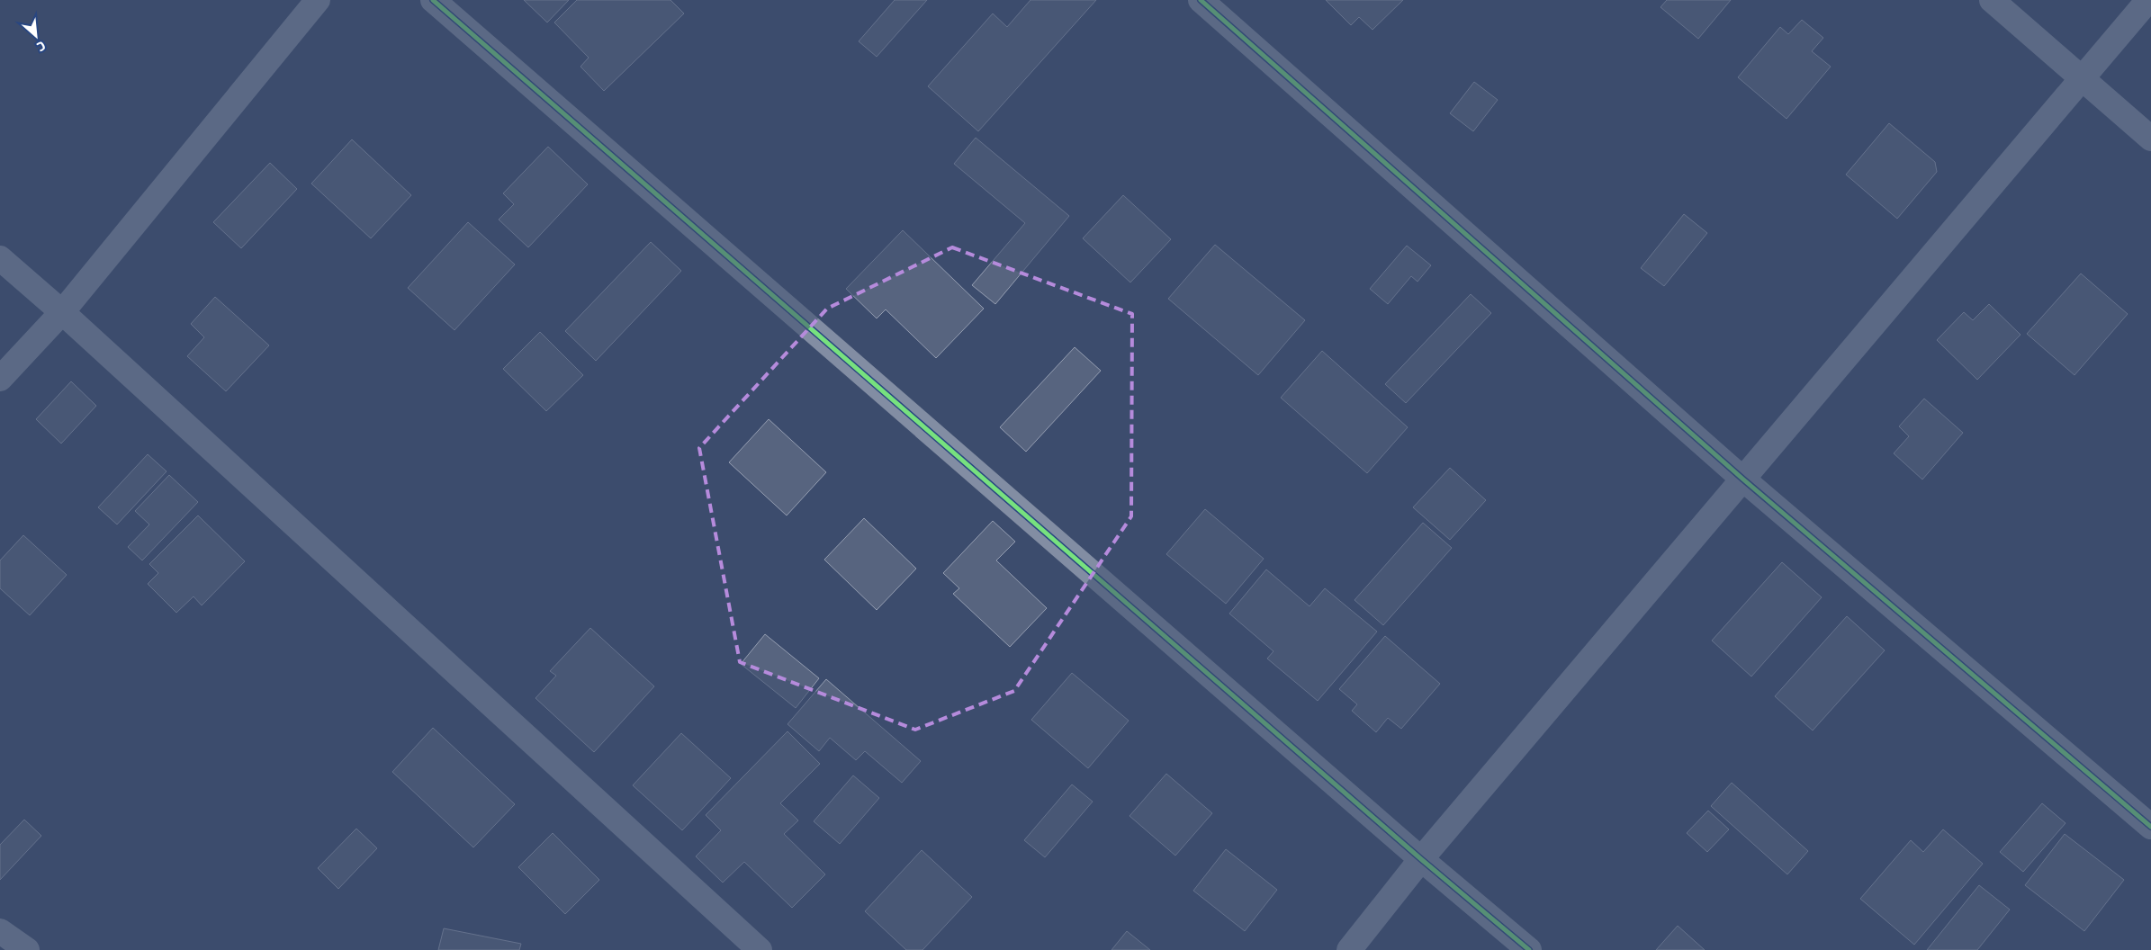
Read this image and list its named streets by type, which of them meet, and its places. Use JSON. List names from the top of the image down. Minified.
{"north":"bottom right"}
